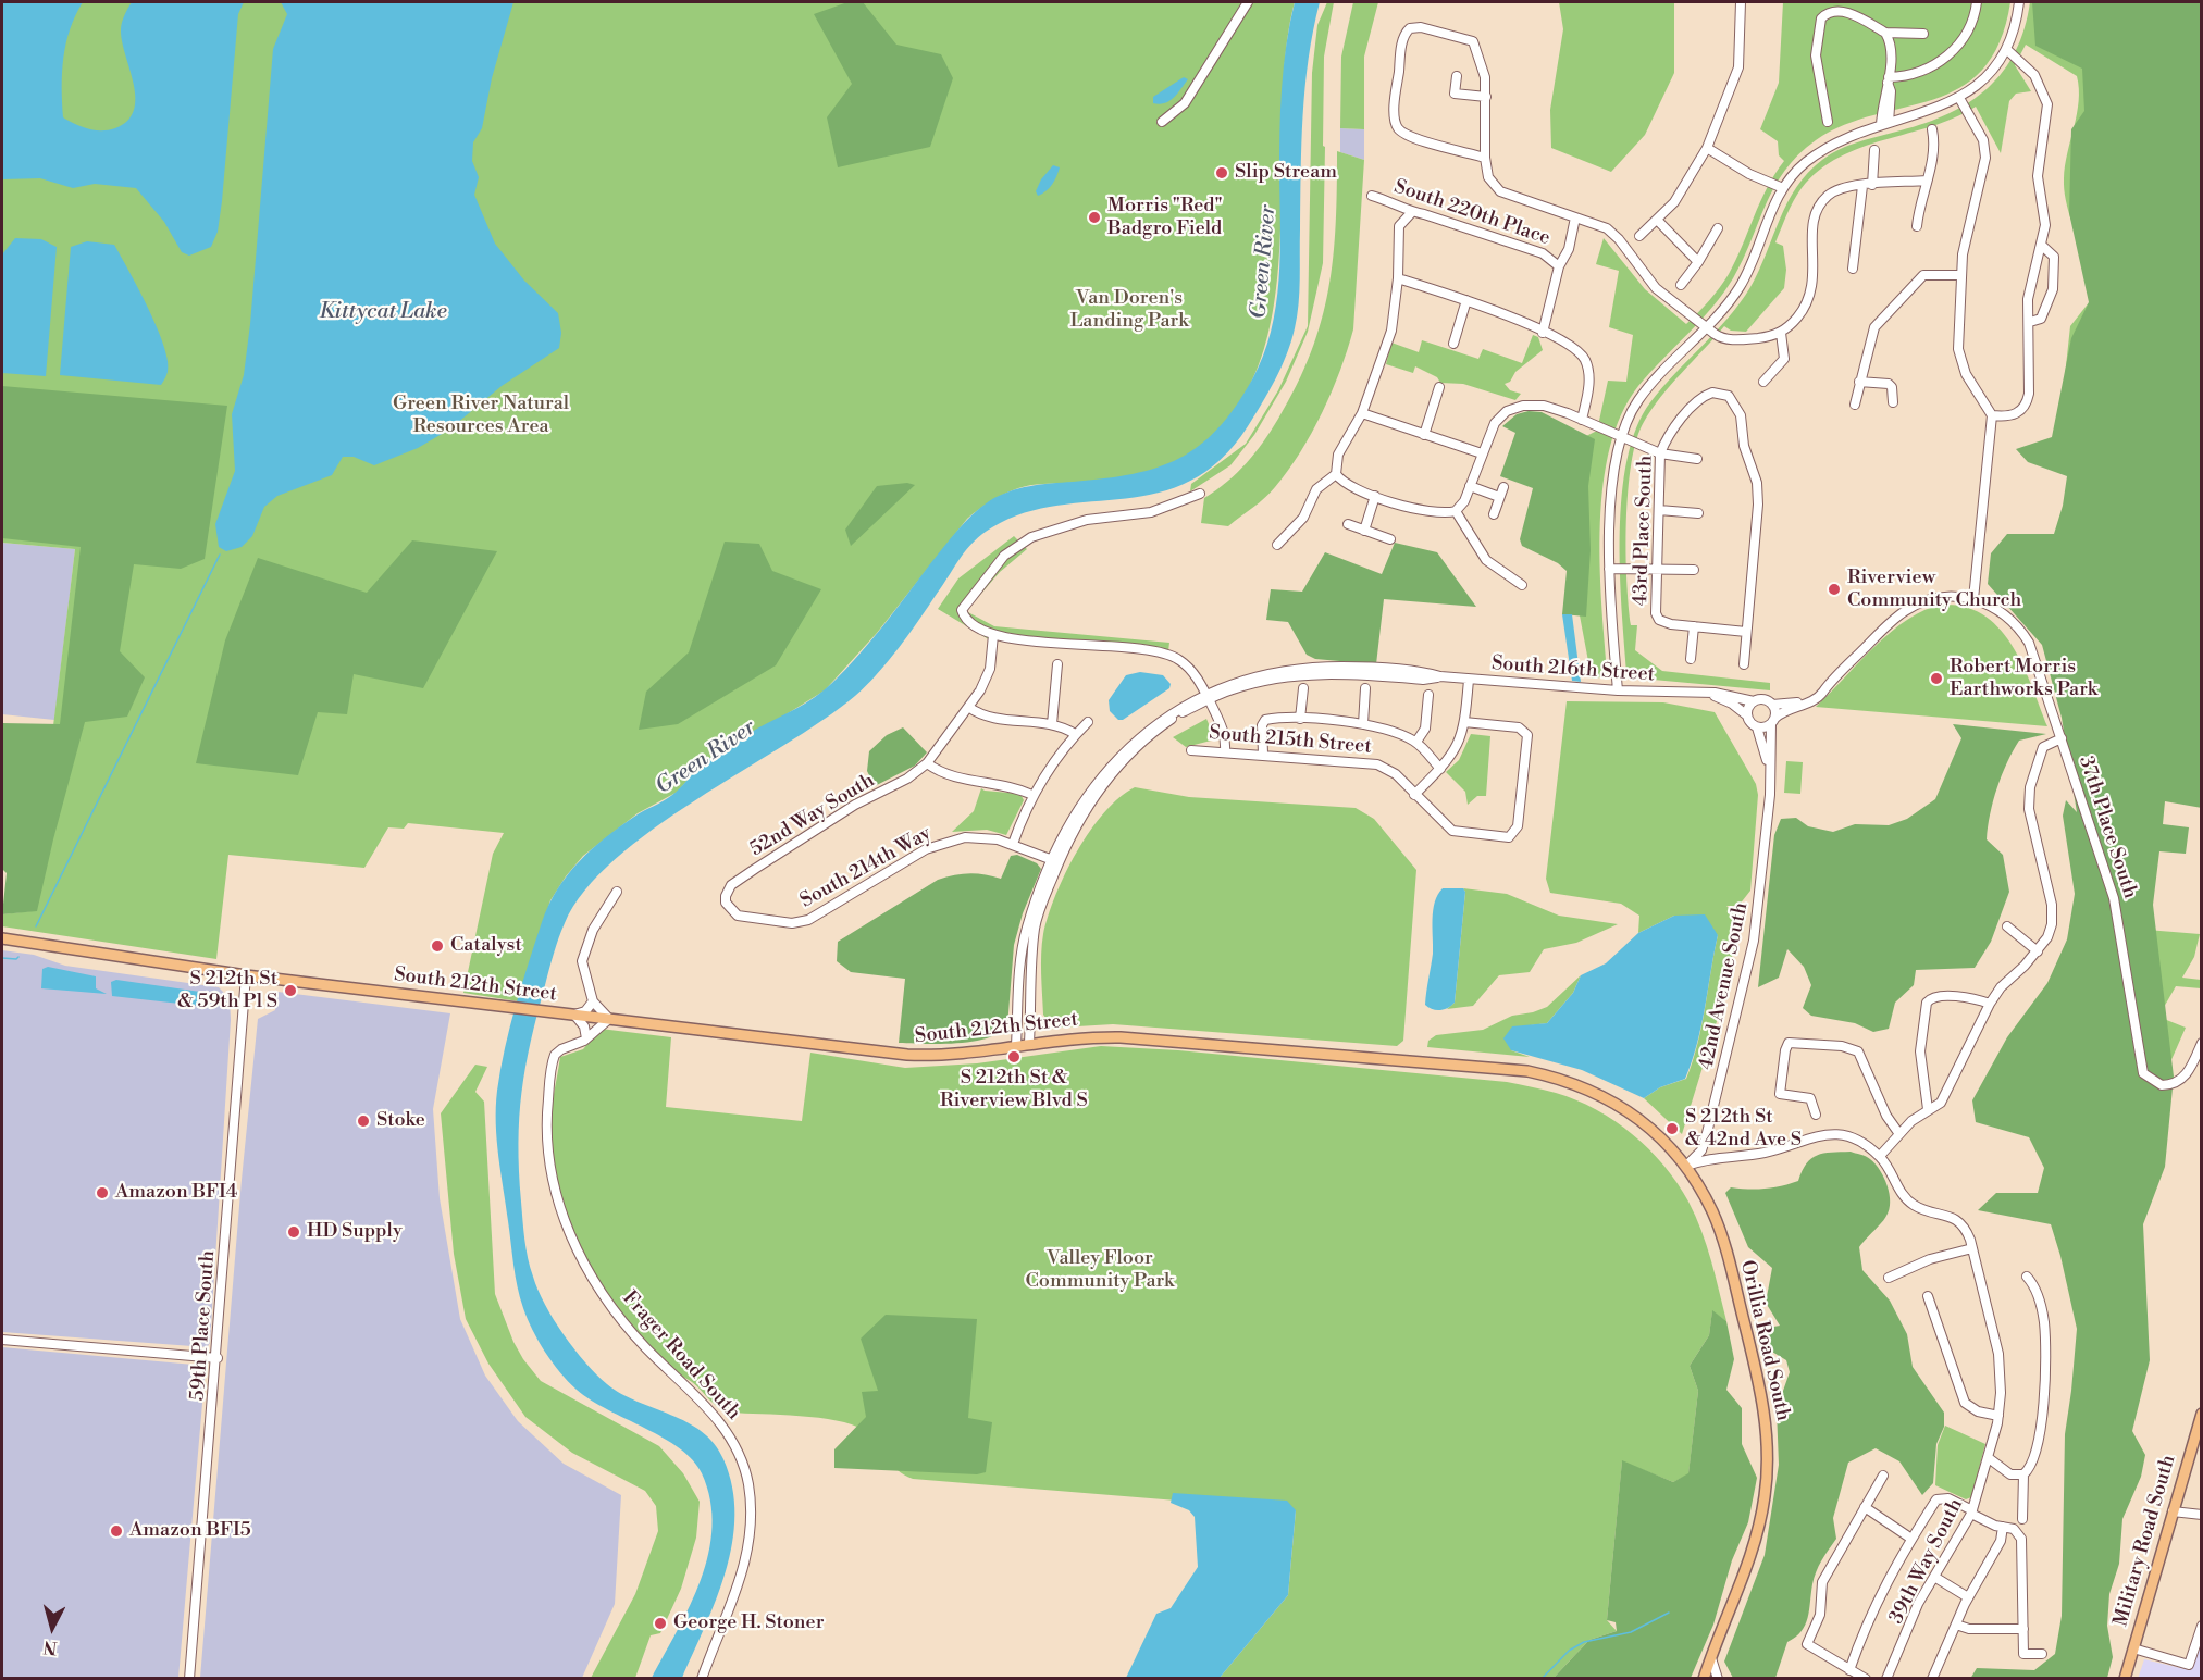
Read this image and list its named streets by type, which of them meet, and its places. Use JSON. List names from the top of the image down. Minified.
{"streets":{"main road":["South 212th Street","Orillia Road South","Military Road South"],"street":["South 220th Place","43rd Place South","South 216th Street","South 215th Street","52nd Way South","37th Place South","South 214th Way","42nd Avenue South","59th Place South","Frager Road South","39th Way South"]},"crossings":[["South 216th Street","South 214th Way"],["South 216th Street","42nd Avenue South"],["52nd Way South","South 214th Way"],["South 212th Street","42nd Avenue South"],["South 212th Street","59th Place South"],["South 212th Street","Orillia Road South"],["South 212th Street","Frager Road South"],["42nd Avenue South","Orillia Road South"]],"water":["Green River","Kittycat Lake"],"parks":["Van Doren's Landing Park","Green River Natural Resources Area","Valley Floor Community Park"],"places":["Slip Stream","Morris \"Red\" Badgro Field","Riverview Community Church","Robert Morris Earthworks Park","Catalyst","S 212th St & 59th Pl S","S 212th St & Riverview Blvd S","Stoke","S 212th St & 42nd Ave S","Amazon BFI4","HD Supply","Amazon BFI5","George H. Stoner"],"north":"bottom"}
